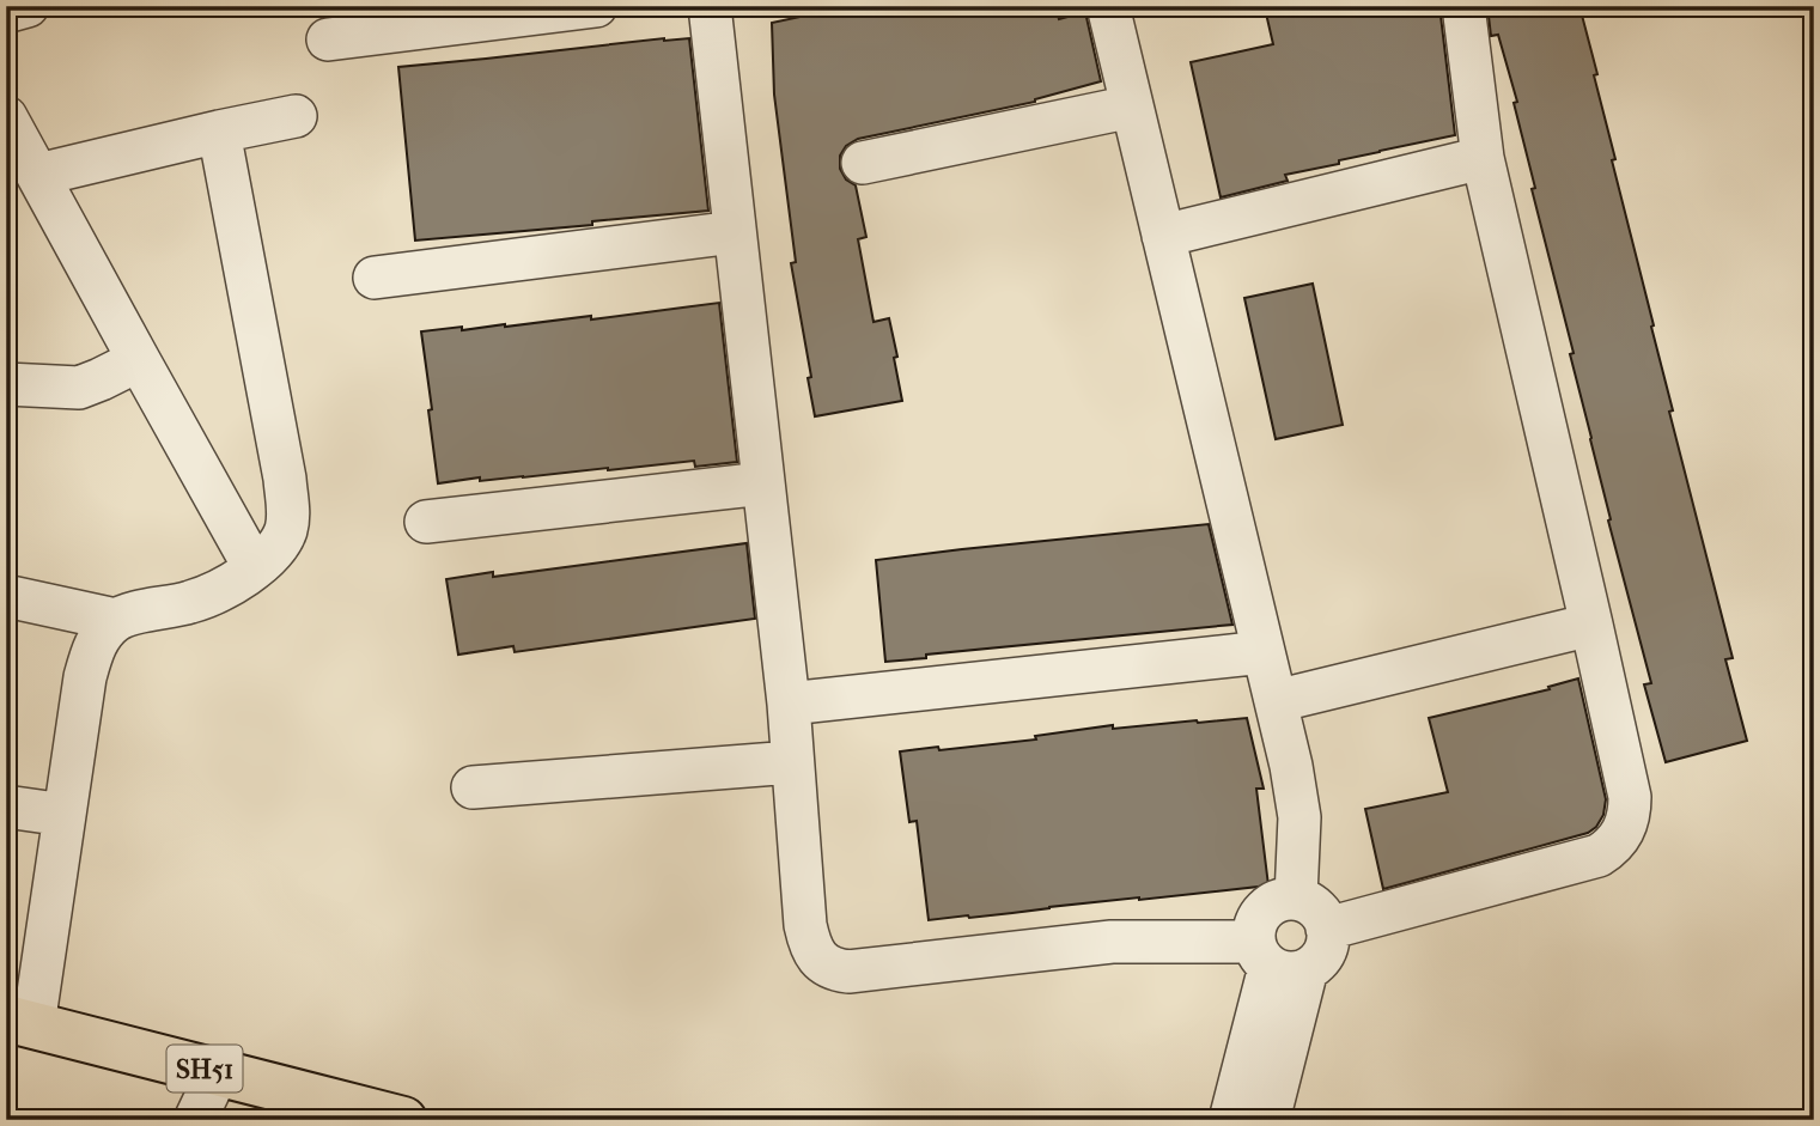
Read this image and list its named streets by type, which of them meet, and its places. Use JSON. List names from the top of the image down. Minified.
{"streets":{"main road":["SH51"]}}
